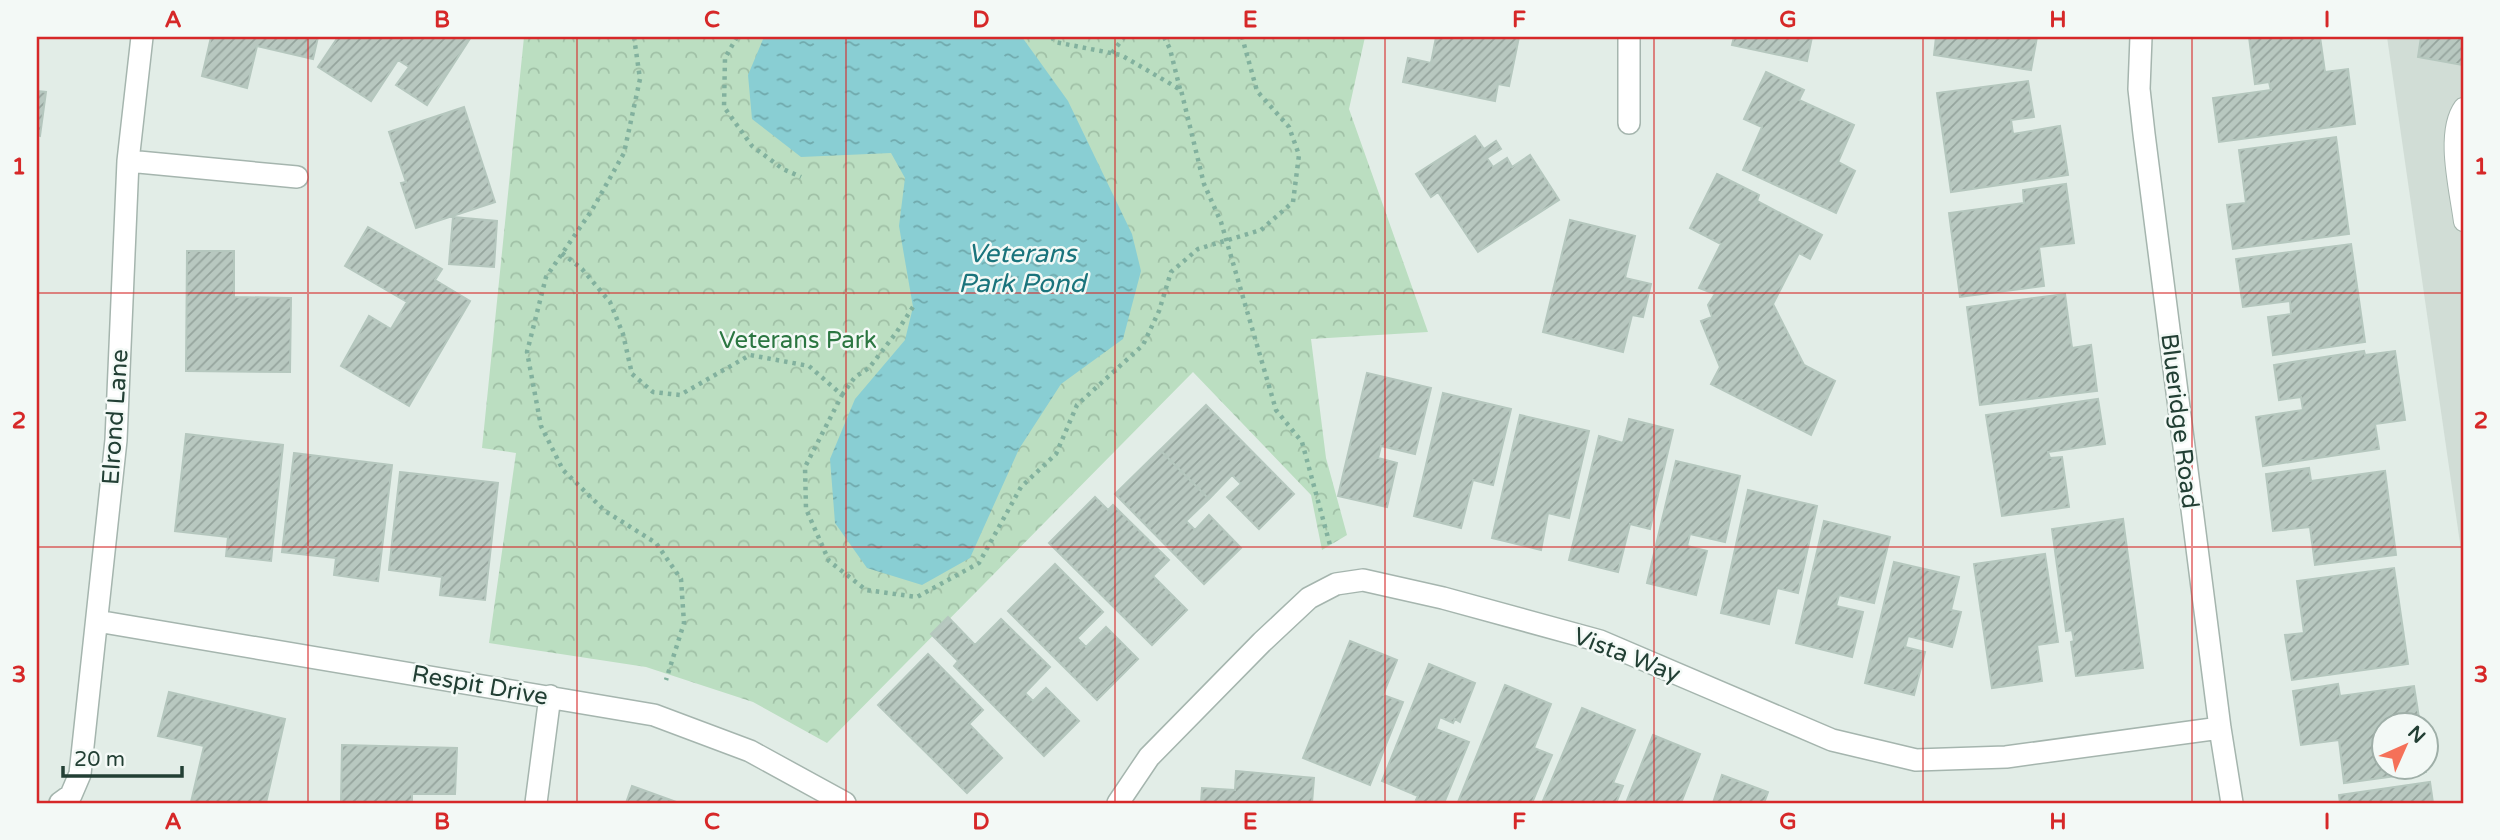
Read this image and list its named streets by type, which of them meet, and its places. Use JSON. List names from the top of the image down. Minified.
{"streets":{"street":["Elrond Lane","Blueridge Road","Vista Way","Respit Drive"]},"crossings":[["Elrond Lane","Respit Drive"],["Blueridge Road","Vista Way"]],"water":["Veterans Park Pond"],"parks":["Veterans Park"],"scale_bar":"20 m","north":"top right","grid":{"columns":["A","B","C","D","E","F","G","H","I"],"rows":["1","2","3"]}}
